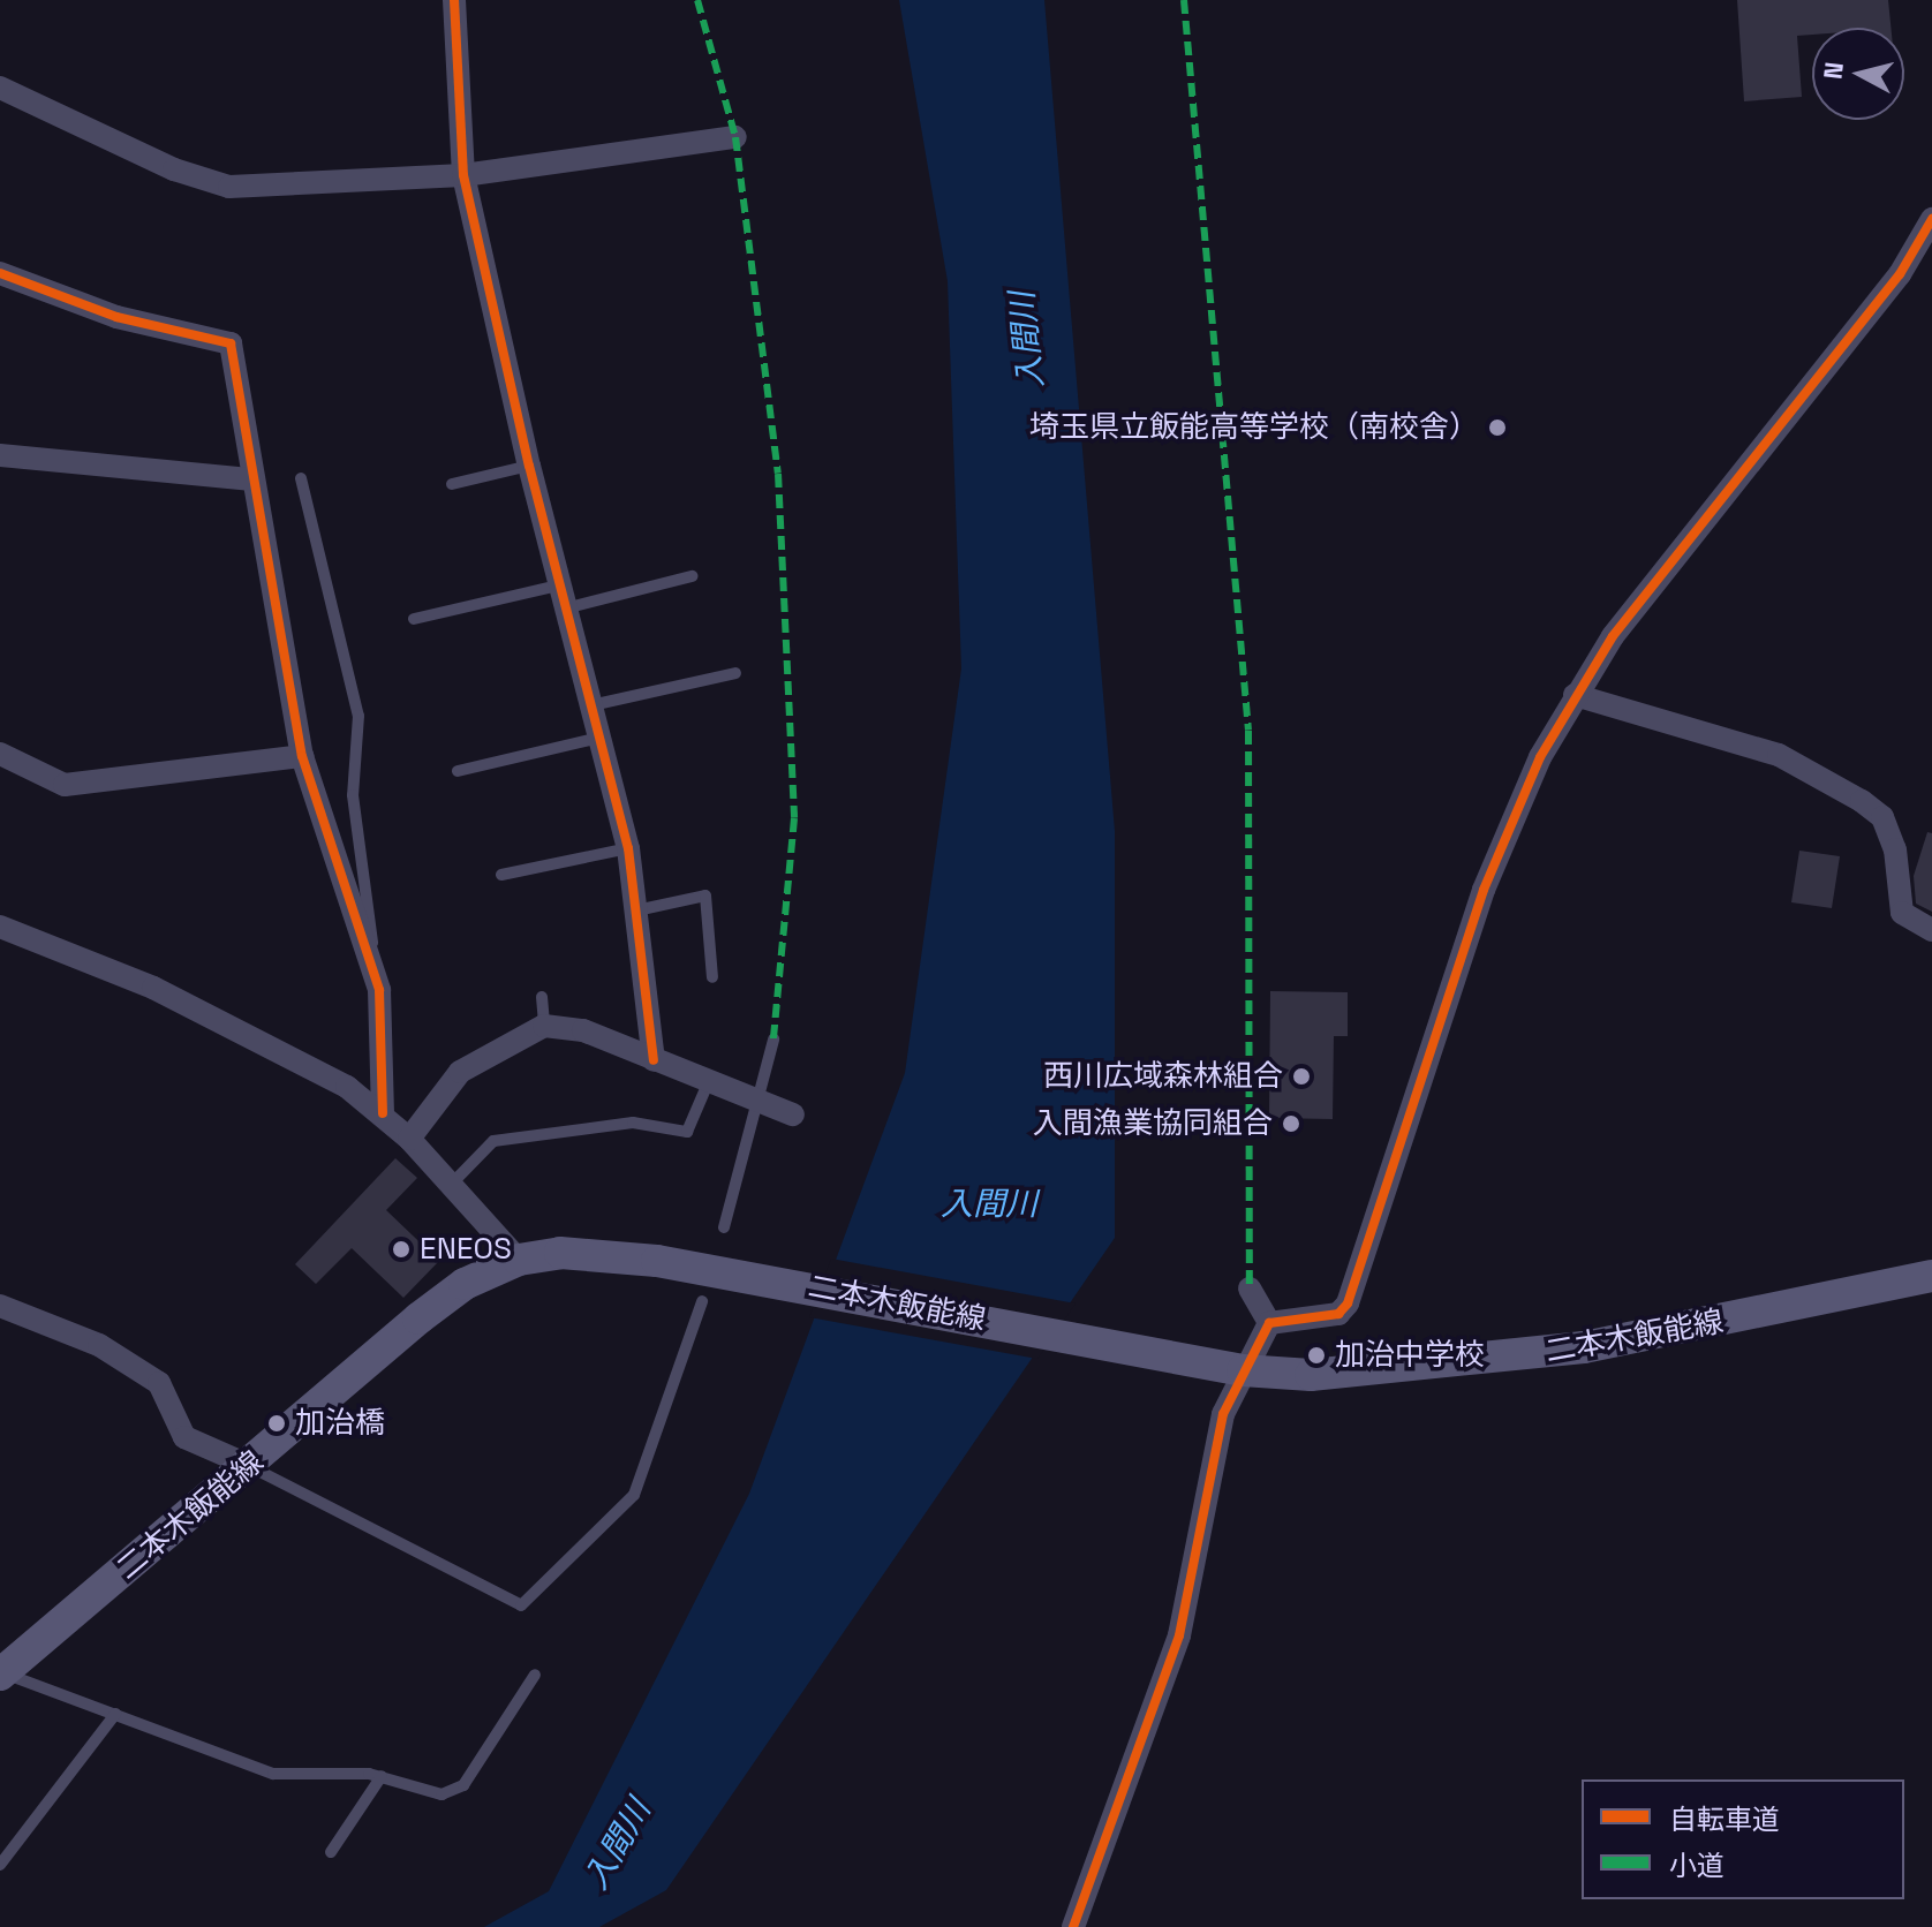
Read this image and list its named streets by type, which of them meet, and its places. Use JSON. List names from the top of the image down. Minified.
{"streets":{"main road":["二本木飯能線"]},"water":["入間川"],"places":["埼玉県立飯能高等学校（南校舎）","西川広域森林組合","入間漁業協同組合","ENEOS","加治中学校","加治橋"],"legend":["自転車道","小道"],"north":"left"}
